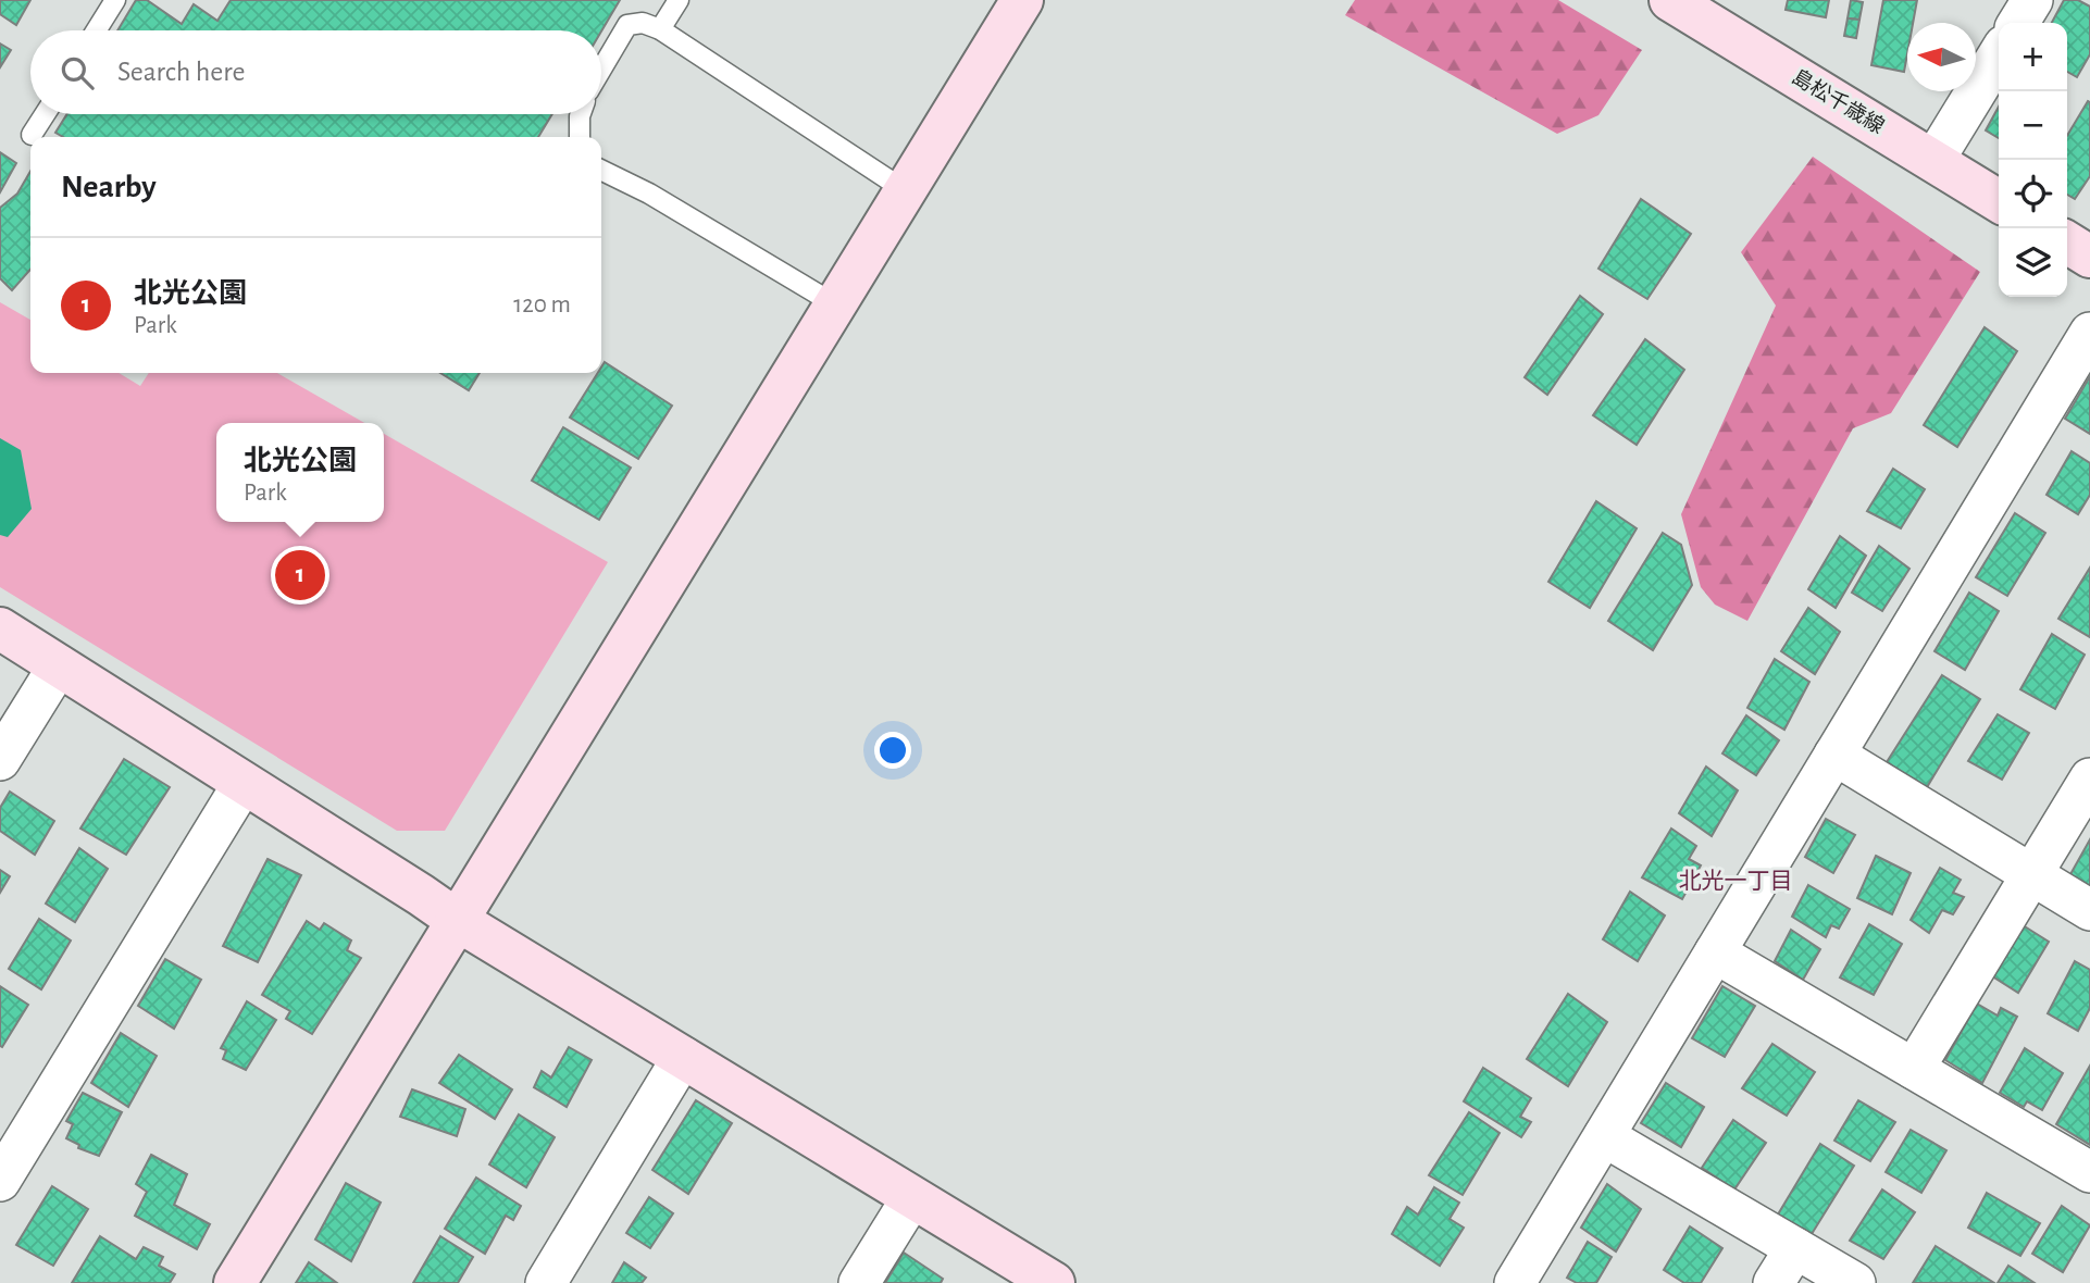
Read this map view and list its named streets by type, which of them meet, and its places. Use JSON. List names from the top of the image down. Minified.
{"streets":{"street":["島松千歳線"]},"districts":["北光一丁目"],"north":"left","page":{"map_buttons":["+","−"],"search":"Search here","heading":"Nearby","list":[{"mark":"1","name":"北光公園","note":"Park","value":"120 m"}],"popup":["北光公園","Park"],"pins":"1"}}
